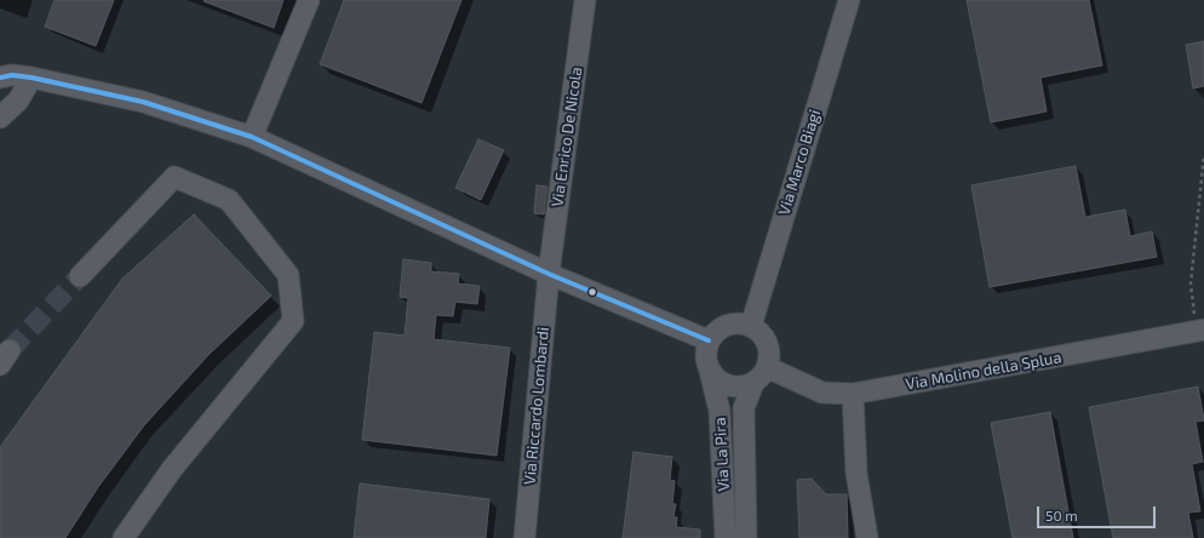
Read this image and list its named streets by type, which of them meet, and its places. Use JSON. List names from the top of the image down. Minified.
{"streets":{"street":["Via Enrico De Nicola","Via Marco Biagi","Via Molino della Splua","Via Riccardo Lombardi","Via La Pira"]},"crossings":[["Via Enrico De Nicola","Via Riccardo Lombardi"],["Via Marco Biagi","Via Molino della Splua"],["Via Marco Biagi","Via La Pira"],["Via Molino della Splua","Via La Pira"]],"scale_bar":"50 m"}
